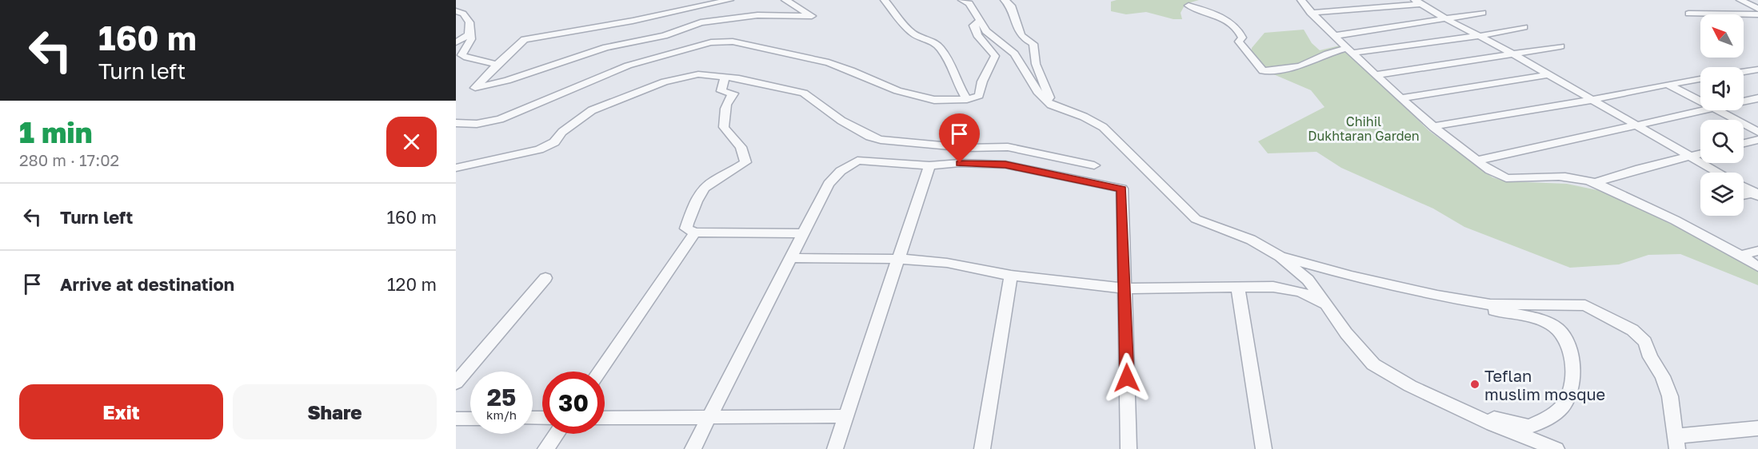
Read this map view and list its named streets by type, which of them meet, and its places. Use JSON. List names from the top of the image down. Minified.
{"parks":["Chihil Dukhtaran Garden"],"places":["Teflan muslim mosque"],"north":"top left","page":{"turn":["160 m","Turn left"],"heading":["1 min","280 m · 17:02"],"list":[{"name":"Turn left","value":"160 m"},{"name":"Arrive at destination","value":"120 m"}],"speed":"25 km/h","limit":"30","buttons":["Exit","Share"]}}
